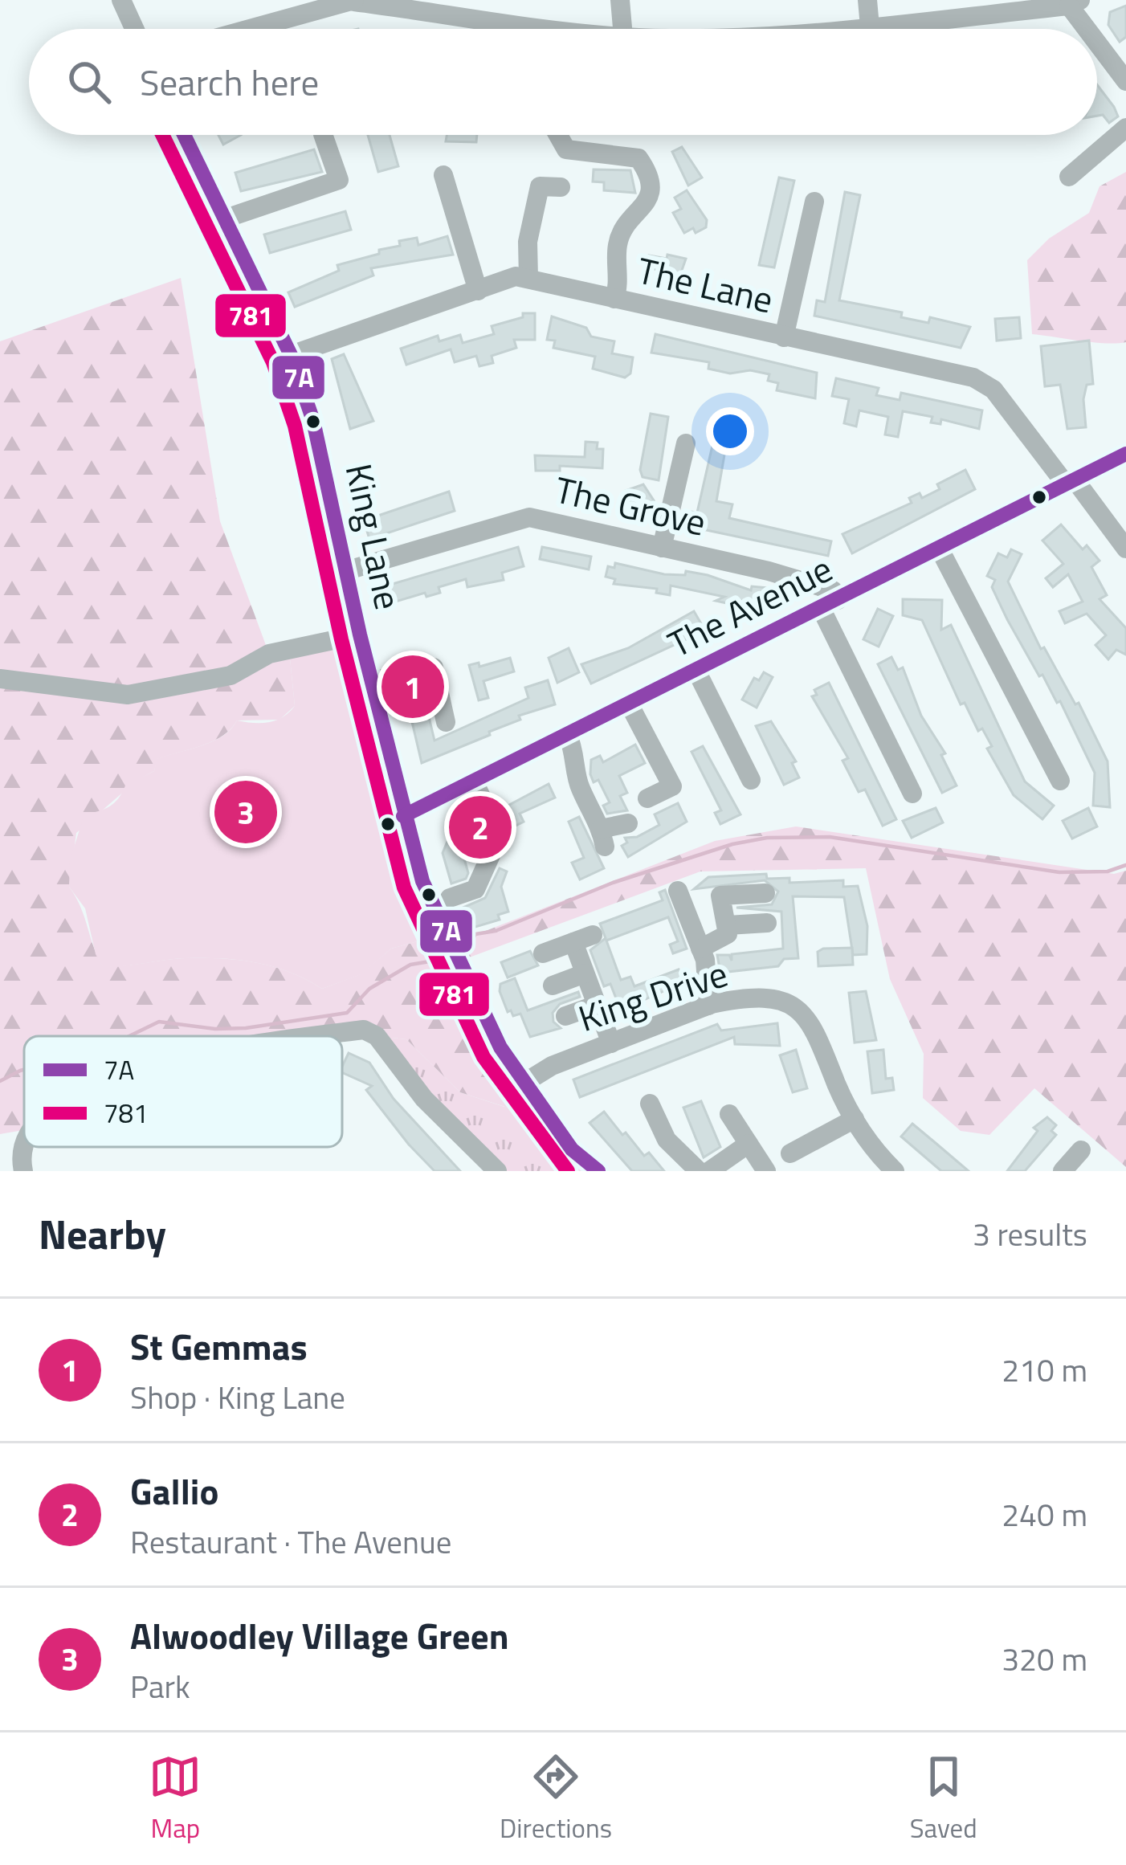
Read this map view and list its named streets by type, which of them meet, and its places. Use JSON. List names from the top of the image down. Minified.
{"streets":{"street":["The Lane","The Grove","King Lane","The Avenue","King Drive"]},"crossings":[["The Lane","King Lane"],["The Lane","The Avenue"],["The Grove","King Lane"],["The Grove","The Avenue"],["King Lane","The Avenue"],["King Lane","King Drive"]],"lines":["transit line 7A","transit line 781"],"legend":["7A","781"],"page":{"search":"Search here","pins":["1","3","2"],"heading":["Nearby","3 results"],"list":[{"mark":"1","name":"St Gemmas","note":"Shop · King Lane","value":"210 m"},{"mark":"2","name":"Gallio","note":"Restaurant · The Avenue","value":"240 m"},{"mark":"3","name":"Alwoodley Village Green","note":"Park","value":"320 m"}],"nav":["Map","Directions","Saved"]}}
